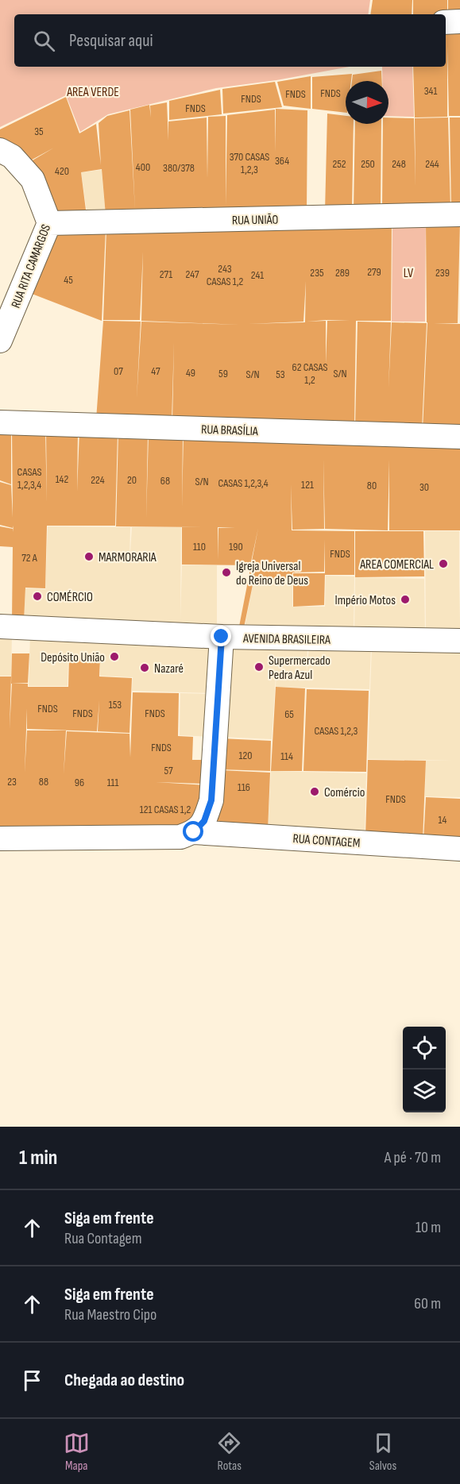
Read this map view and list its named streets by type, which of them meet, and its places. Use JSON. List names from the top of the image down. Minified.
{"streets":{"street":["RUA UNIÃO","RUA RITA CAMARGOS","RUA BRASÍLIA","AVENIDA BRASILEIRA","RUA CONTAGEM"]},"crossings":[["RUA UNIÃO","RUA RITA CAMARGOS"]],"parks":["AREA VERDE","LV"],"places":["MARMORARIA","AREA COMERCIAL","Igreja Universal do Reino de Deus","COMÉRCIO","Império Motos","Depósito União","Supermercado Pedra Azul","Nazaré","Comércio"],"house_numbers":["341","FNDS","FNDS","FNDS","FNDS","35","370 CASAS 1,2,3","364","252","250","248","244","400","380/378","420","243 CASAS 1,2","279","235","289","239","271","247","241","45","62 CASAS 1,2","07","47","49","59","S/N","S/N","53","CASAS 1,2,3,4","142","224","20","68","S/N","CASAS 1,2,3,4","121","80","30","110","190","FNDS","72 A","153","FNDS","FNDS","FNDS","65","CASAS 1,2,3","FNDS","120","114","57","23","88","96","111","116","FNDS","121 CASAS 1,2","14"],"north":"right","page":{"search":"Pesquisar aqui","heading":["1 min","A pé · 70 m"],"list":[["Siga em frente","Rua Contagem","10 m"],["Siga em frente","Rua Maestro Cipo","60 m"],"Chegada ao destino"],"nav":["Mapa","Rotas","Salvos"]}}
